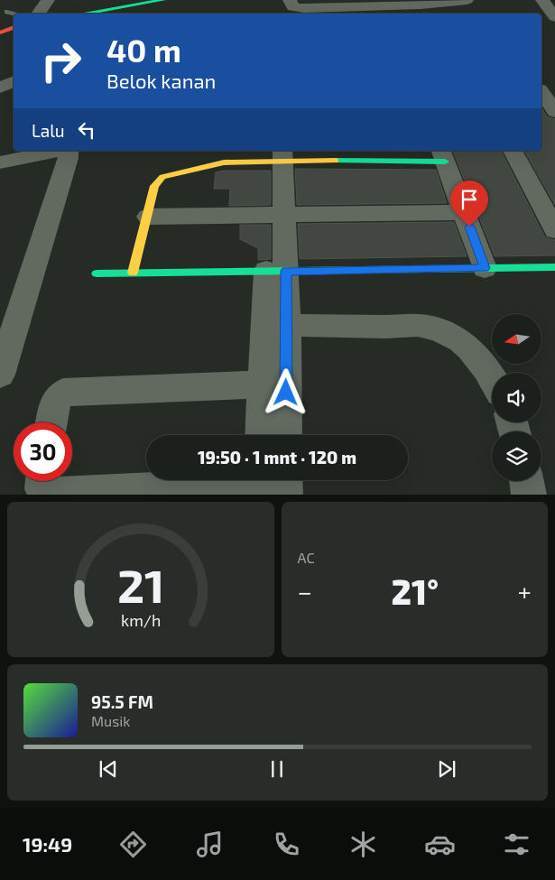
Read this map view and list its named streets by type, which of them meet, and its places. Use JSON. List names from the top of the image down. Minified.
{"north":"left","page":{"turn":["40 m","Belok kanan"],"then":"Lalu","limit":"30","trip":"19:50 · 1 mnt · 120 m","tile":"AC","heat":["−","21°","+"],"song":["95.5 FM","Musik"],"tabs":"19:49","gauge":["21","km/h"]}}
